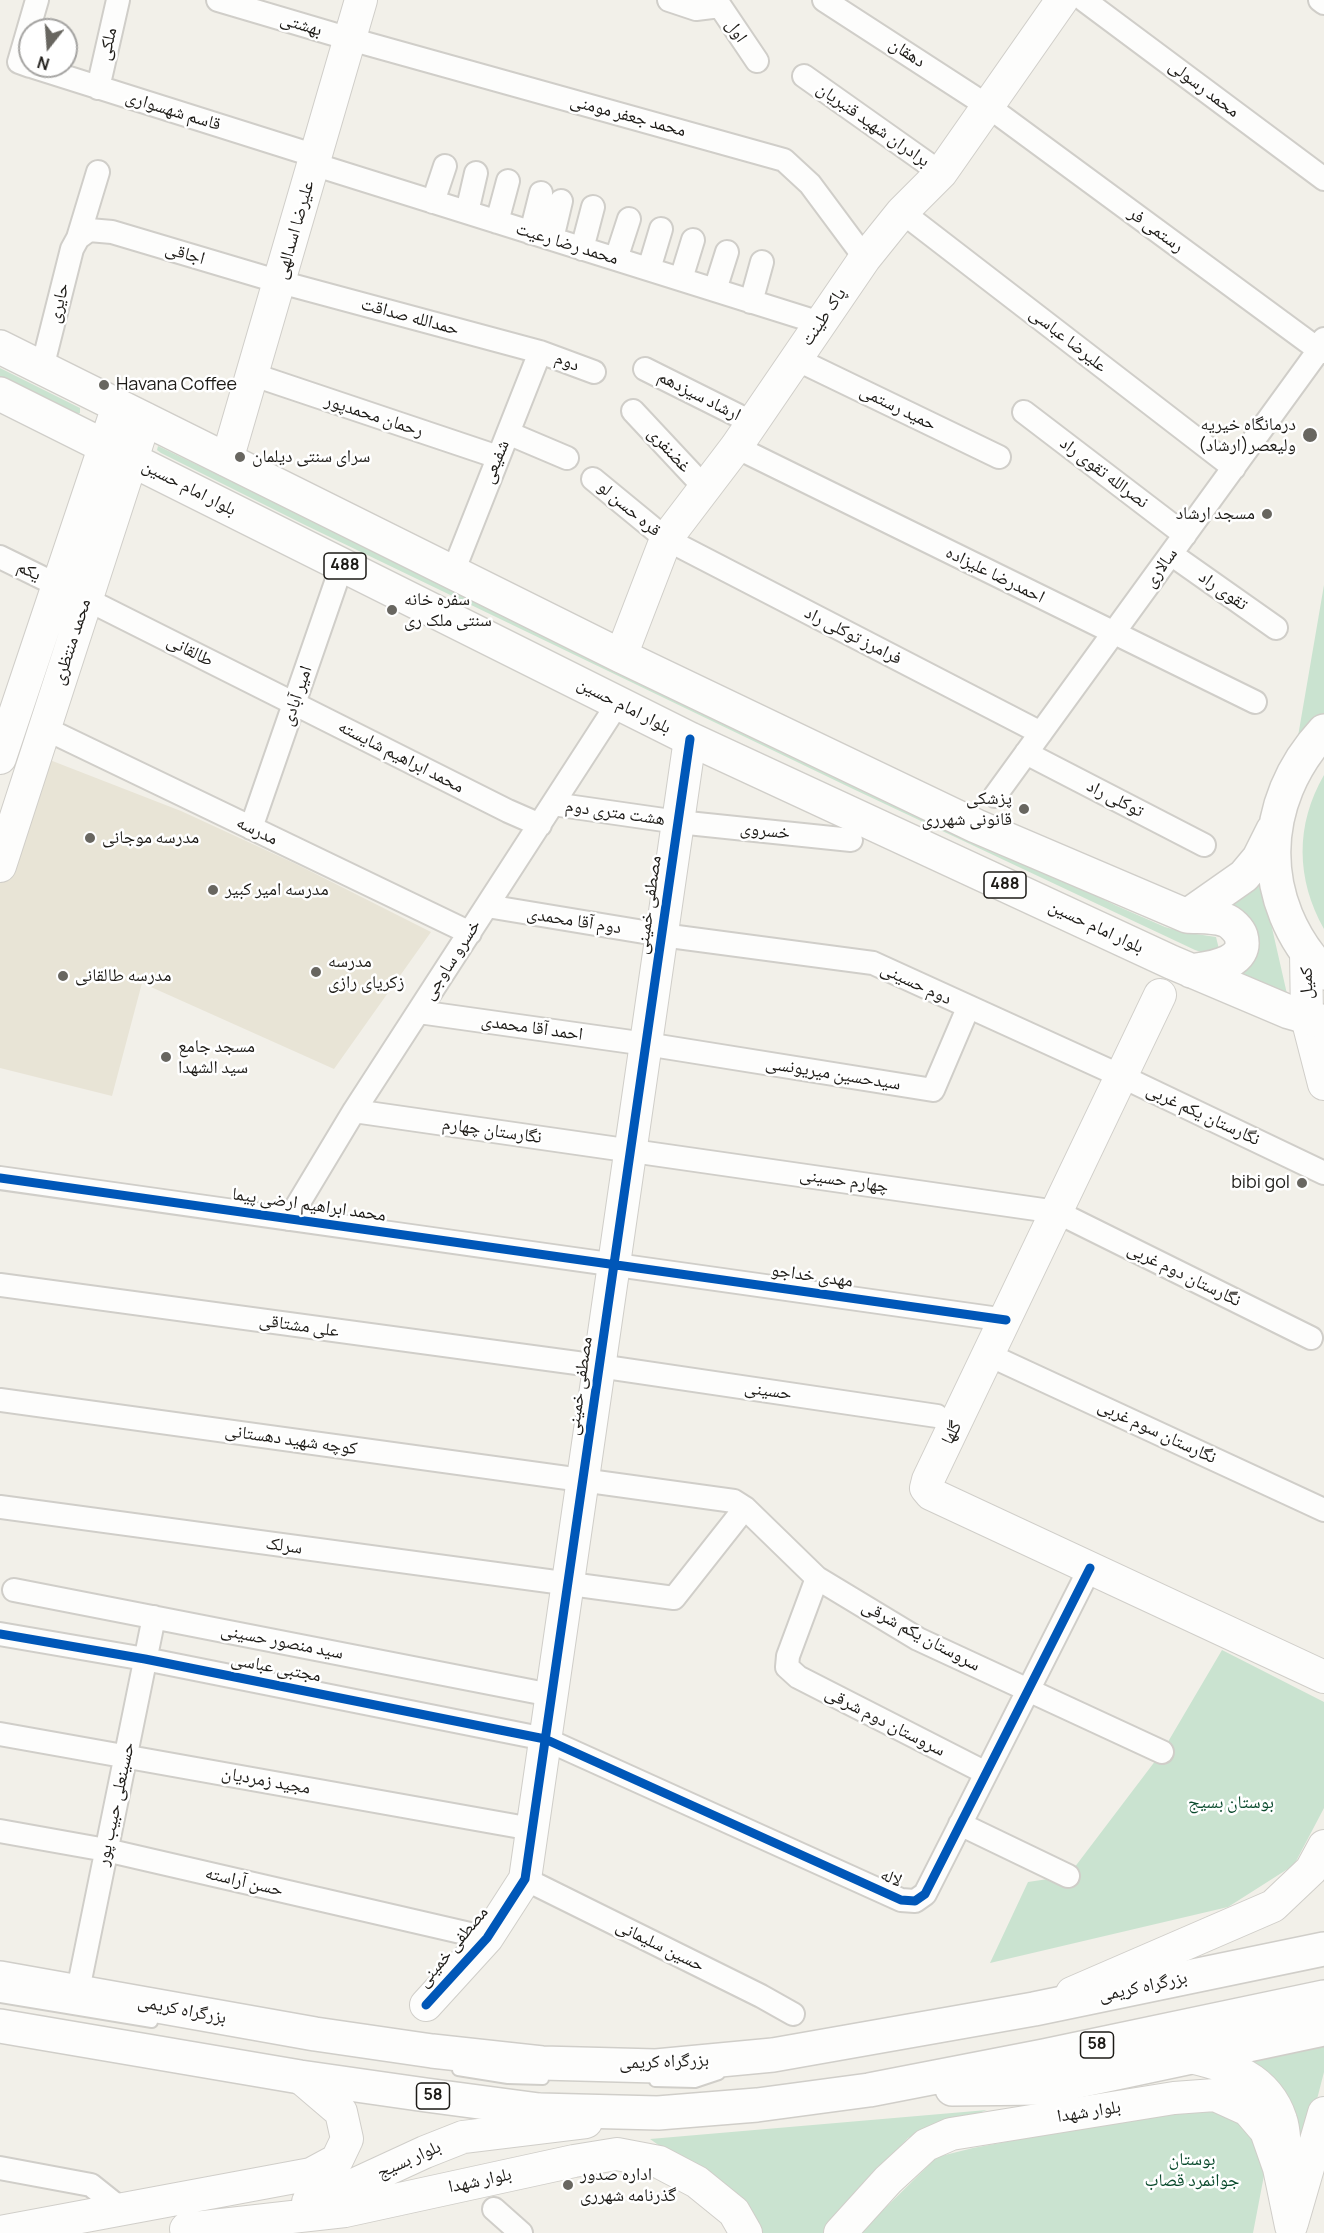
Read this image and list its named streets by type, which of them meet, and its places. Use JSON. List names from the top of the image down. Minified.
{"streets":{"main road":["بلوار امام حسین","488","بزرگراه کریمی","58"],"street":["بهشتی","اول","ملکی","دهقان","محمد رسولی","قاسم شهسواری","محمد جعفر مومنی","برادران شهید قنبریان","علیرضا اسدالهی","رستمی فر","محمد رضا رعیت","اجاقی","حایری","حمدالله صداقت","پاک طینت","علیرضا عباسی","دوم","ارشاد سیزدهم","حمید رستمی","رحمان محمدپور","غضنفری","شفیعی","نصرالله تقوی راد","قره حسن لو","سالاری","یکم","احمدرضا علیزاده","تقوی راد","فرامرز توکلی راد","محمد منتظری","طالقانی","امیر آبادی","محمد ابراهیم شایسته","توکلی راد","هشت متری دوم","مدرسه","خسروی","مصطفی خمینی","دوم آقا محمدی","خسرو ساوجی","کمیل","دوم حسینی","احمد آقا محمدی","سیدحسین میریونسی","نگارستان یکم غربی","نگارستان چهارم","چهارم حسینی","محمد ابراهیم ارضی پیما","نگارستان دوم غربی","مهدی خداجو","علی مشتاقی","حسینی","نگارستان سوم غربی","گلها","کوچه شهید دهستانی","سرلک","سروستان یکم شرقی","سید منصور حسینی","مجتبی عباسی","سروستان دوم شرقی","مجید زمردیان","حسینعلی حبیب پور","لاله","حسن آراسته","حسین سلیمانی","بلوار شهدا","بلوار بسیج"]},"crossings":[["بهشتی","محمد جعفر مومنی"],["بهشتی","علیرضا اسدالهی"],["ملکی","قاسم شهسواری"],["دهقان","رستمی فر"],["دهقان","پاک طینت"],["قاسم شهسواری","علیرضا اسدالهی"],["قاسم شهسواری","محمد رضا رعیت"],["محمد جعفر مومنی","علیرضا اسدالهی"],["محمد جعفر مومنی","پاک طینت"],["برادران شهید قنبریان","پاک طینت"],["علیرضا اسدالهی","محمد رضا رعیت"],["علیرضا اسدالهی","اجاقی"],["علیرضا اسدالهی","حمدالله صداقت"],["علیرضا اسدالهی","رحمان محمدپور"],["علیرضا اسدالهی","488"],["رستمی فر","پاک طینت"],["رستمی فر","سالاری"],["محمد رضا رعیت","پاک طینت"],["اجاقی","حایری"],["اجاقی","حمدالله صداقت"],["حایری","488"],["حمدالله صداقت","دوم"],["حمدالله صداقت","شفیعی"],["پاک طینت","علیرضا عباسی"],["پاک طینت","ارشاد سیزدهم"],["پاک طینت","حمید رستمی"],["پاک طینت","غضنفری"],["پاک طینت","قره حسن لو"],["پاک طینت","488"],["پاک طینت","احمدرضا علیزاده"],["پاک طینت","فرامرز توکلی راد"],["علیرضا عباسی","سالاری"],["دوم","شفیعی"],["ارشاد سیزدهم","احمدرضا علیزاده"],["رحمان محمدپور","شفیعی"],["شفیعی","488"],["نصرالله تقوی راد","سالاری"],["بلوار امام حسین","محمد منتظری"],["بلوار امام حسین","امیر آبادی"],["بلوار امام حسین","مصطفی خمینی"],["بلوار امام حسین","خسرو ساوجی"],["بلوار امام حسین","کمیل"],["قره حسن لو","فرامرز توکلی راد"],["488","محمد منتظری"],["سالاری","احمدرضا علیزاده"],["سالاری","تقوی راد"],["سالاری","فرامرز توکلی راد"],["سالاری","توکلی راد"],["یکم","محمد منتظری"],["محمد منتظری","طالقانی"],["محمد منتظری","مدرسه"],["طالقانی","امیر آبادی"],["طالقانی","محمد ابراهیم شایسته"],["امیر آبادی","محمد ابراهیم شایسته"],["امیر آبادی","مدرسه"],["محمد ابراهیم شایسته","خسرو ساوجی"],["هشت متری دوم","خسروی"],["هشت متری دوم","مصطفی خمینی"],["هشت متری دوم","خسرو ساوجی"],["مدرسه","خسرو ساوجی"],["خسروی","مصطفی خمینی"],["مصطفی خمینی","دوم آقا محمدی"],["مصطفی خمینی","دوم حسینی"],["مصطفی خمینی","احمد آقا محمدی"],["مصطفی خمینی","سیدحسین میریونسی"],["مصطفی خمینی","نگارستان چهارم"],["مصطفی خمینی","چهارم حسینی"],["مصطفی خمینی","محمد ابراهیم ارضی پیما"],["مصطفی خمینی","مهدی خداجو"],["مصطفی خمینی","علی مشتاقی"],["مصطفی خمینی","حسینی"],["مصطفی خمینی","کوچه شهید دهستانی"],["مصطفی خمینی","سرلک"],["مصطفی خمینی","سید منصور حسینی"],["مصطفی خمینی","مجتبی عباسی"],["مصطفی خمینی","مجید زمردیان"],["مصطفی خمینی","لاله"],["مصطفی خمینی","حسن آراسته"],["مصطفی خمینی","حسین سلیمانی"],["دوم آقا محمدی","خسرو ساوجی"],["دوم آقا محمدی","دوم حسینی"],["خسرو ساوجی","احمد آقا محمدی"],["خسرو ساوجی","نگارستان چهارم"],["خسرو ساوجی","محمد ابراهیم ارضی پیما"],["دوم حسینی","سیدحسین میریونسی"],["دوم حسینی","نگارستان یکم غربی"],["دوم حسینی","گلها"],["احمد آقا محمدی","سیدحسین میریونسی"],["نگارستان یکم غربی","گلها"],["نگارستان چهارم","چهارم حسینی"],["چهارم حسینی","نگارستان دوم غربی"],["چهارم حسینی","گلها"],["محمد ابراهیم ارضی پیما","مهدی خداجو"],["نگارستان دوم غربی","گلها"],["مهدی خداجو","گلها"],["علی مشتاقی","حسینی"],["نگارستان سوم غربی","گلها"],["گلها","لاله"],["کوچه شهید دهستانی","سرلک"],["کوچه شهید دهستانی","سروستان یکم شرقی"],["سرلک","سروستان یکم شرقی"],["سروستان یکم شرقی","سروستان دوم شرقی"],["سروستان یکم شرقی","لاله"],["سید منصور حسینی","حسینعلی حبیب پور"],["مجتبی عباسی","حسینعلی حبیب پور"],["مجتبی عباسی","لاله"],["سروستان دوم شرقی","لاله"],["مجید زمردیان","حسینعلی حبیب پور"],["حسینعلی حبیب پور","حسن آراسته"],["حسینعلی حبیب پور","بزرگراه کریمی"],["58","بلوار بسیج"],["بلوار شهدا","بلوار بسیج"]],"parks":["بوستان بسیج","بوستان جوانمرد قصاب"],"places":["Havana Coffee","درمانگاه خیریه ولیعصر(ارشاد)","سرای سنتی دیلمان","مسجد ارشاد","سفره خانه سنتی ملک ری","پزشکی قانونی شهرری","مدرسه موجانی","مدرسه امیر کبیر","مدرسه زکریای رازی","مدرسه طالقانی","مسجد جامع سید الشهدا","bibi gol","اداره صدور گذرنامه شهرری"],"north":"bottom"}
